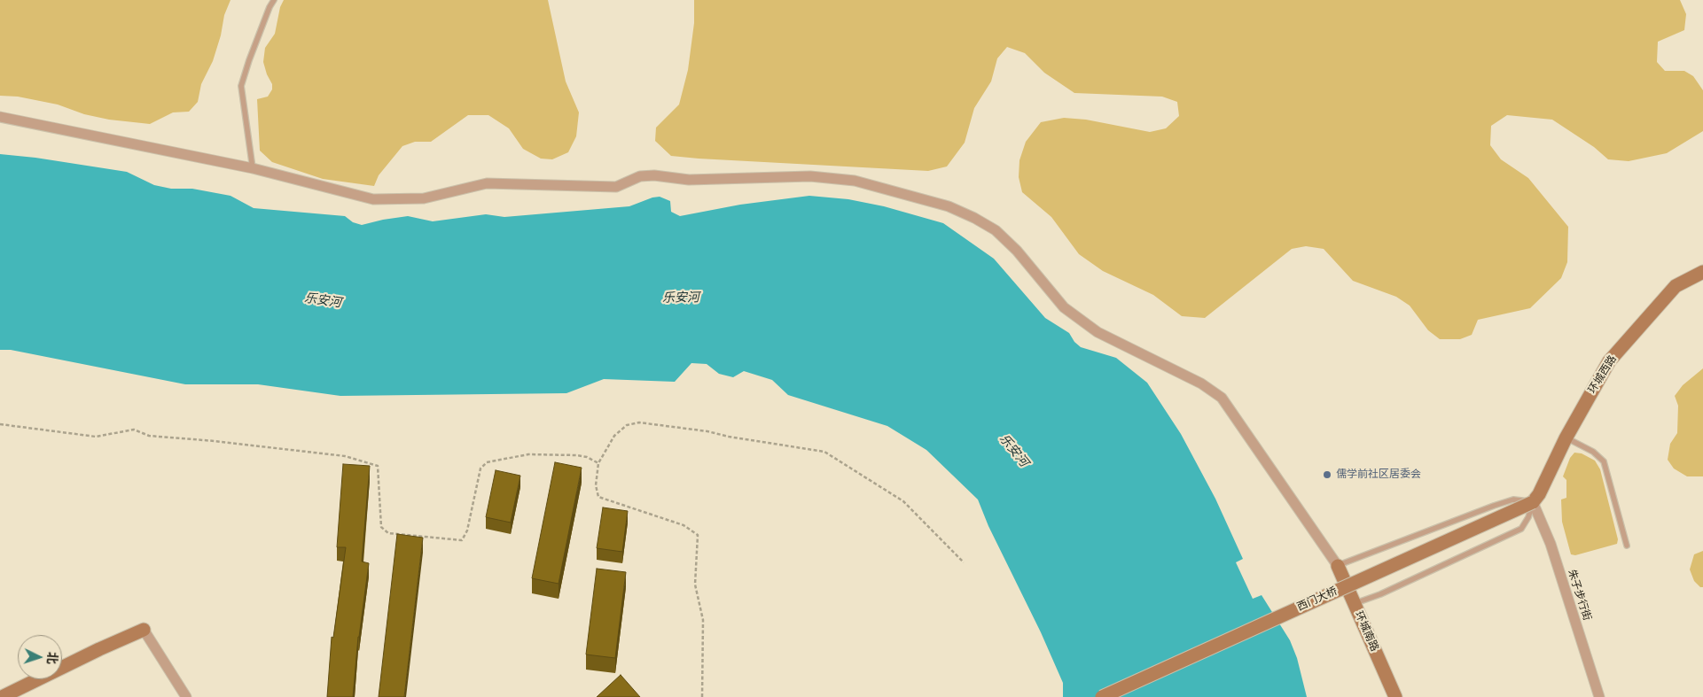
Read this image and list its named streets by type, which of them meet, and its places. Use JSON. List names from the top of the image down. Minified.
{"streets":{"street":["环城西路","朱子步行街","西门大桥","环城南路"]},"crossings":[["环城西路","朱子步行街"],["环城西路","西门大桥"],["朱子步行街","西门大桥"]],"water":["乐安河"],"places":["儒学前社区居委会"],"north":"right"}
